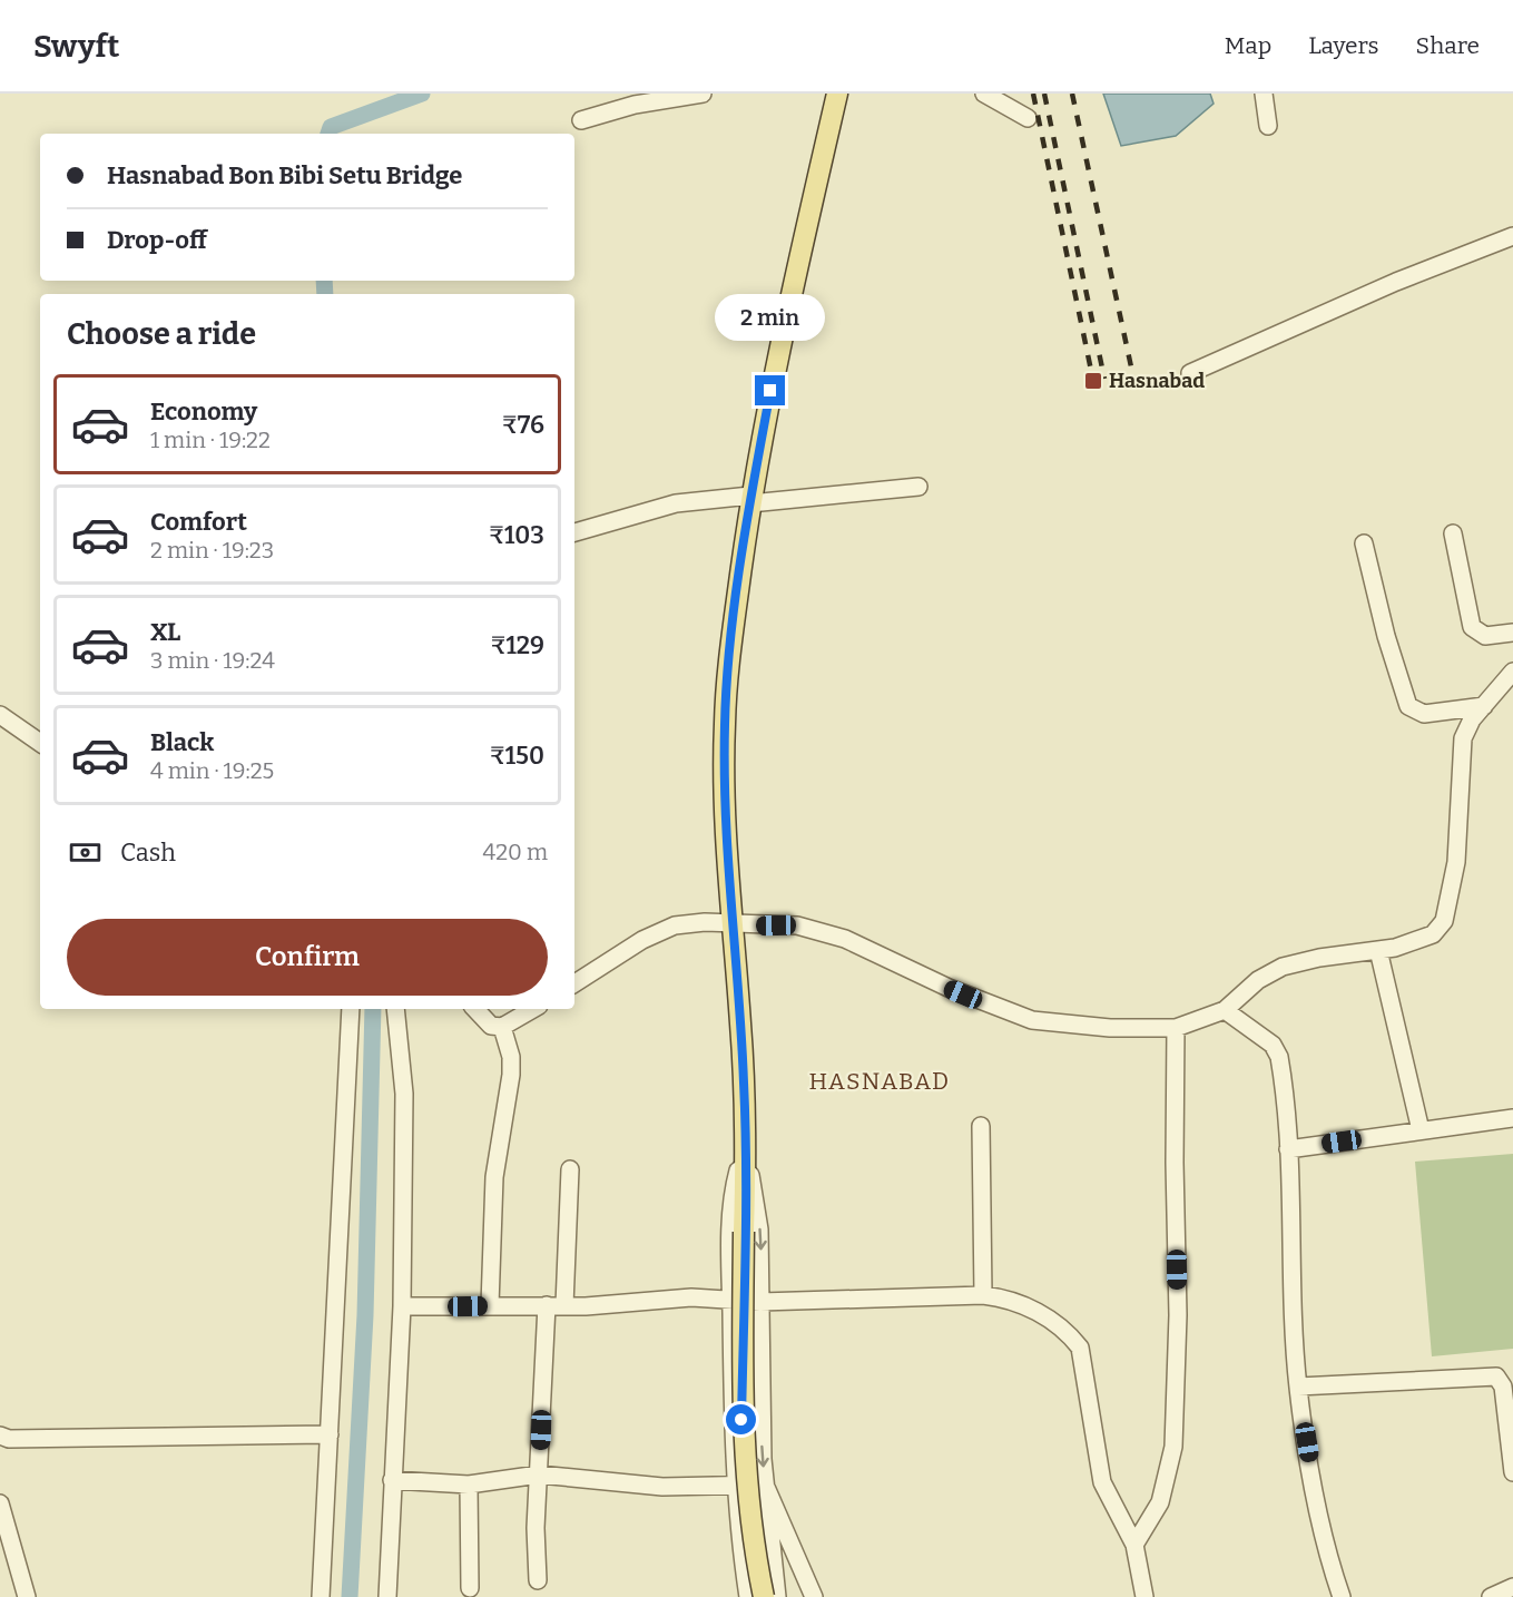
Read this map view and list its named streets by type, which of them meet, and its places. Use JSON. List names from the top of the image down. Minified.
{"districts":["HASNABAD"],"places":{"transit":["Hasnabad"]},"page":{"header":"Swyft","nav":["Map","Layers","Share"],"banner":["Hasnabad Bon Bibi Setu Bridge","Drop-off"],"bubble":"2 min","heading":"Choose a ride","list":[{"name":"Economy","note":"1 min · 19:22","value":"₹76"},{"name":"Comfort","note":"2 min · 19:23","value":"₹103"},{"name":"XL","note":"3 min · 19:24","value":"₹129"},{"name":"Black","note":"4 min · 19:25","value":"₹150"}],"pay":["Cash","420 m"],"buttons":"Confirm"}}
